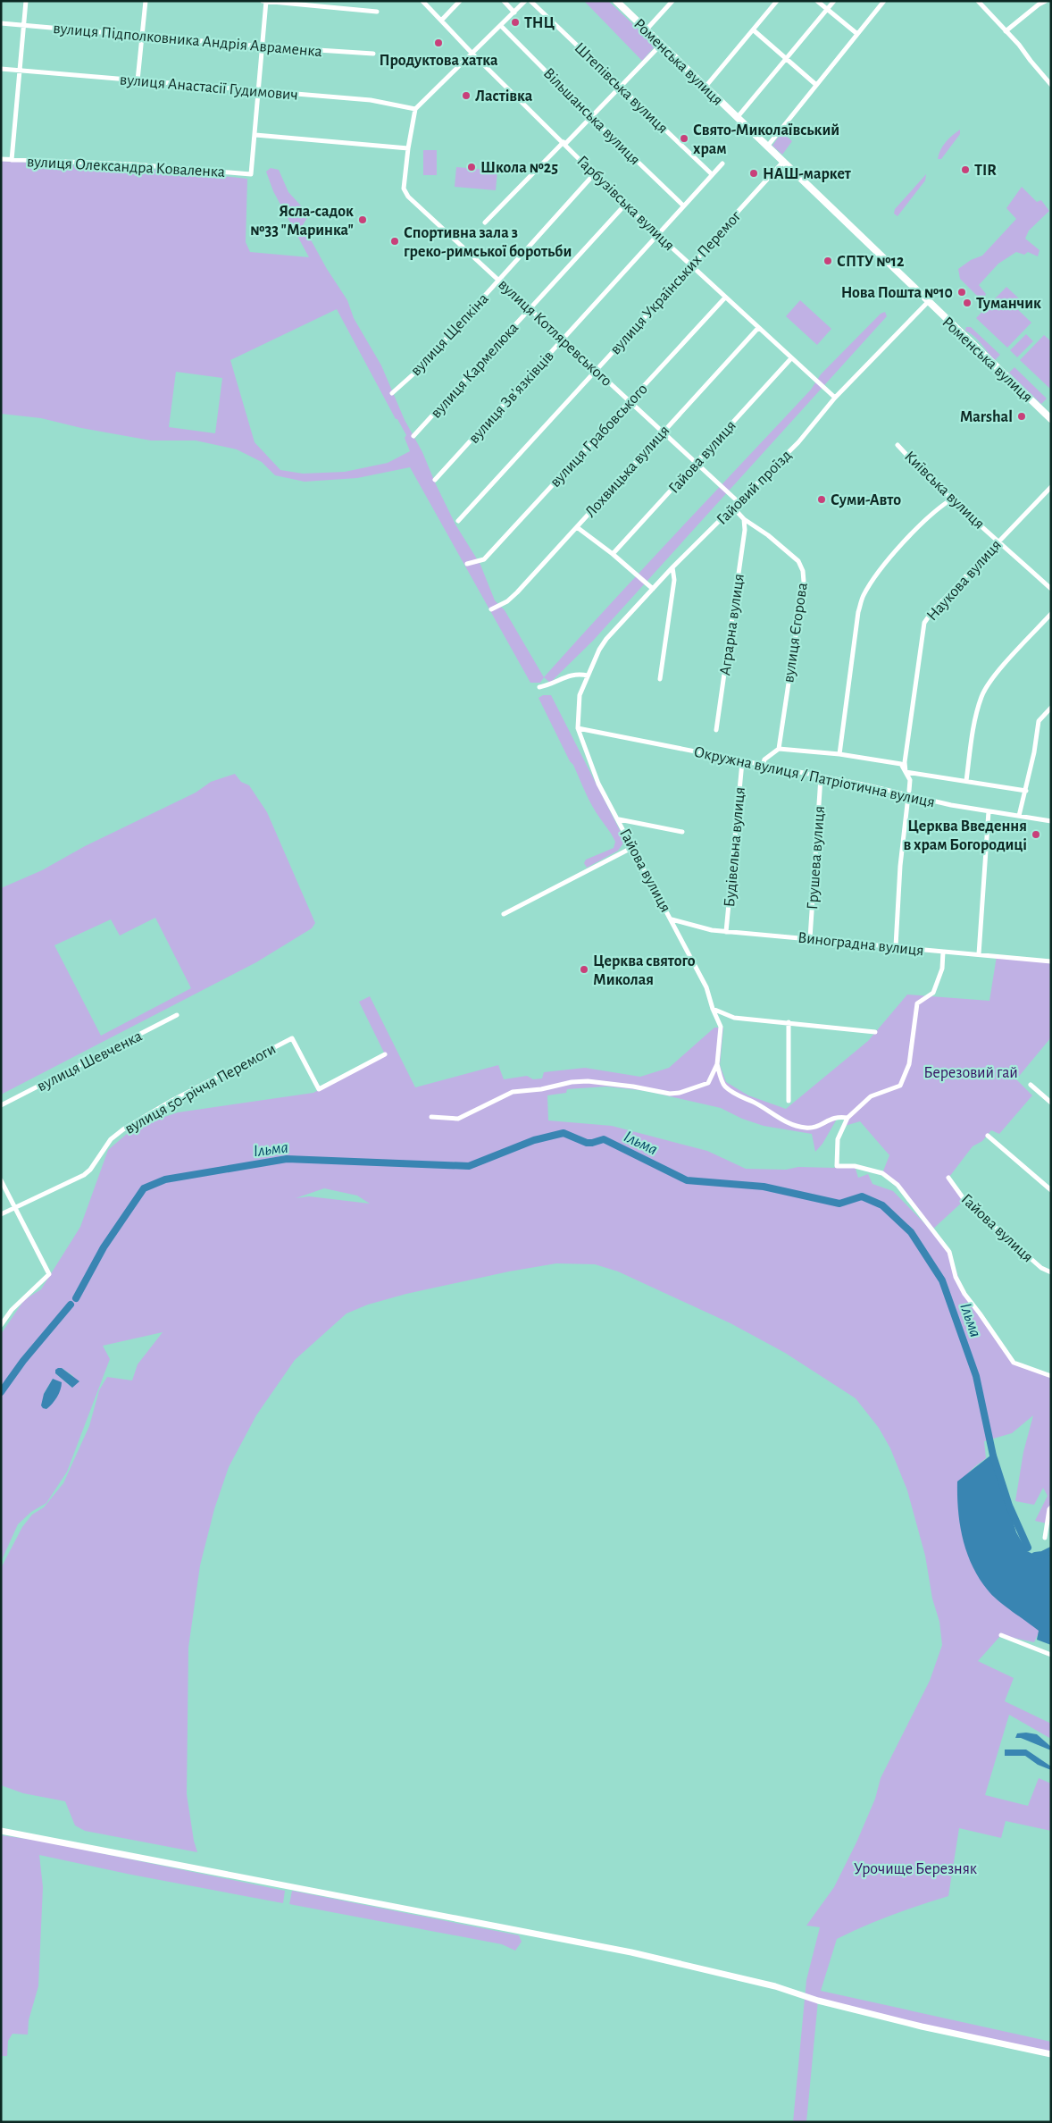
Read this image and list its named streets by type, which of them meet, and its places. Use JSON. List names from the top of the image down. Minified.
{"streets":{"main road":["Роменська вулиця"],"street":["вулиця Підполковника Андрія Авраменка","вулиця Анастасії Гудимович","Штепівська вулиця","Вільшанська вулиця","вулиця Олександра Коваленка","Гарбузівська вулиця","вулиця Українських Перемог","вулиця Котляревського","вулиця Щепкіна","вулиця Кармелюка","вулиця Звʼязківців","вулиця Грабовського","Гайова вулиця","Лохвицька вулиця","Гайовий проїзд","Київська вулиця","Наукова вулиця","Аграрна вулиця","вулиця Єгорова","Окружна вулиця / Патріотична вулиця","Будівельна вулиця","Грушева вулиця","Виноградна вулиця","вулиця Шевченка","вулиця 50-річчя Перемоги"]},"crossings":[["Роменська вулиця","вулиця Українських Перемог"],["Роменська вулиця","Гайовий проїзд"],["вулиця Анастасії Гудимович","вулиця Котляревського"],["Штепівська вулиця","вулиця Звʼязківців"],["Вільшанська вулиця","вулиця Звʼязківців"],["Гарбузівська вулиця","вулиця Українських Перемог"],["Гарбузівська вулиця","вулиця Щепкіна"],["Гарбузівська вулиця","вулиця Кармелюка"],["Гарбузівська вулиця","вулиця Звʼязківців"],["Гарбузівська вулиця","вулиця Грабовського"],["Гарбузівська вулиця","Гайова вулиця"],["Гарбузівська вулиця","Лохвицька вулиця"],["Гарбузівська вулиця","Гайовий проїзд"],["вулиця Українських Перемог","вулиця Котляревського"],["вулиця Котляревського","вулиця Щепкіна"],["вулиця Котляревського","вулиця Кармелюка"],["вулиця Котляревського","вулиця Звʼязківців"],["вулиця Котляревського","вулиця Грабовського"],["вулиця Котляревського","Гайова вулиця"],["вулиця Котляревського","Лохвицька вулиця"],["вулиця Котляревського","Гайовий проїзд"],["Гайова вулиця","Гайовий проїзд"],["Гайова вулиця","Окружна вулиця / Патріотична вулиця"],["Гайова вулиця","Виноградна вулиця"],["Гайовий проїзд","вулиця Єгорова"],["Київська вулиця","Наукова вулиця"],["Наукова вулиця","Окружна вулиця / Патріотична вулиця"],["Наукова вулиця","Виноградна вулиця"],["Аграрна вулиця","вулиця Єгорова"],["Окружна вулиця / Патріотична вулиця","Будівельна вулиця"],["Окружна вулиця / Патріотична вулиця","Грушева вулиця"],["Будівельна вулиця","Виноградна вулиця"],["Грушева вулиця","Виноградна вулиця"]],"water":["Ільма"],"parks":["Березовий гай","Урочище Березняк"],"places":["ТНЦ","Продуктова хатка","Ластівка","Свято-Миколаївський храм","Школа №25","TIR","НАШ-маркет","Ясла-садок №33 \"Маринка\"","Спортивна зала з греко-римської боротьби","СПТУ №12","Нова Пошта №10","Туманчик","Marshal","Суми-Авто","Церква Введення в храм Богородиці","Церква святого Миколая"]}
